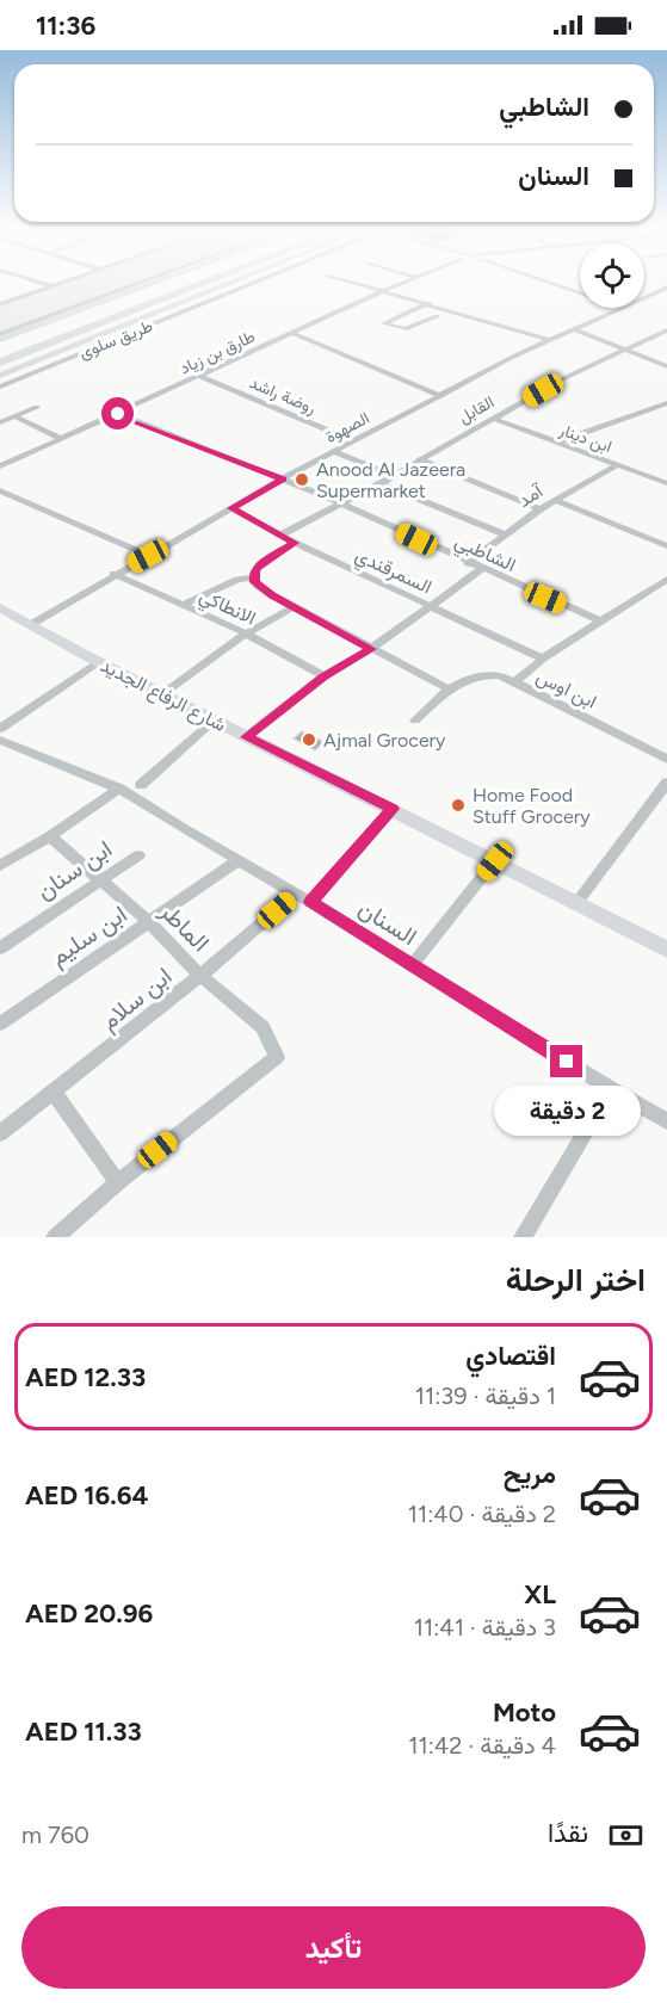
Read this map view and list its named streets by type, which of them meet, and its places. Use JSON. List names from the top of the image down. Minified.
{"streets":{"highway":["طريق سلوى"],"main road":["شارع الرفاع الجديد"],"street":["طارق بن زياد","روضة راشد","القابل","الصهوة","ابن دينار","آمد","الشاطبي","السمرقندي","الانطاكي","ابن اوس","ابن سنان","السنان","الماطر","ابن سليم","ابن سلام"]},"crossings":[["طارق بن زياد","روضة راشد"],["طارق بن زياد","الشاطبي"],["روضة راشد","الصهوة"],["القابل","ابن دينار"],["القابل","الشاطبي"],["القابل","السمرقندي"],["الصهوة","الشاطبي"],["الصهوة","السمرقندي"],["الصهوة","الانطاكي"],["الصهوة","شارع الرفاع الجديد"],["ابن دينار","آمد"],["آمد","الشاطبي"],["ابن سنان","الماطر"],["السنان","ابن سليم"],["السنان","ابن سلام"],["الماطر","ابن سليم"],["الماطر","ابن سلام"]],"places":["Anood Al Jazeera Supermarket","Ajmal Grocery","Home Food Stuff Grocery"],"page":{"status":"11:36","banner":["الشاطبي","السنان"],"bubble":"2 دقيقة","heading":"اختر الرحلة","list":[{"name":"اقتصادي","note":"1 دقيقة · 11:39","value":"AED 12.33"},{"name":"مريح","note":"2 دقيقة · 11:40","value":"AED 16.64"},{"name":"XL","note":"3 دقيقة · 11:41","value":"AED 20.96"},{"name":"Moto","note":"4 دقيقة · 11:42","value":"AED 11.33"}],"pay":["نقدًا","760 m"],"buttons":"تأكيد"}}
